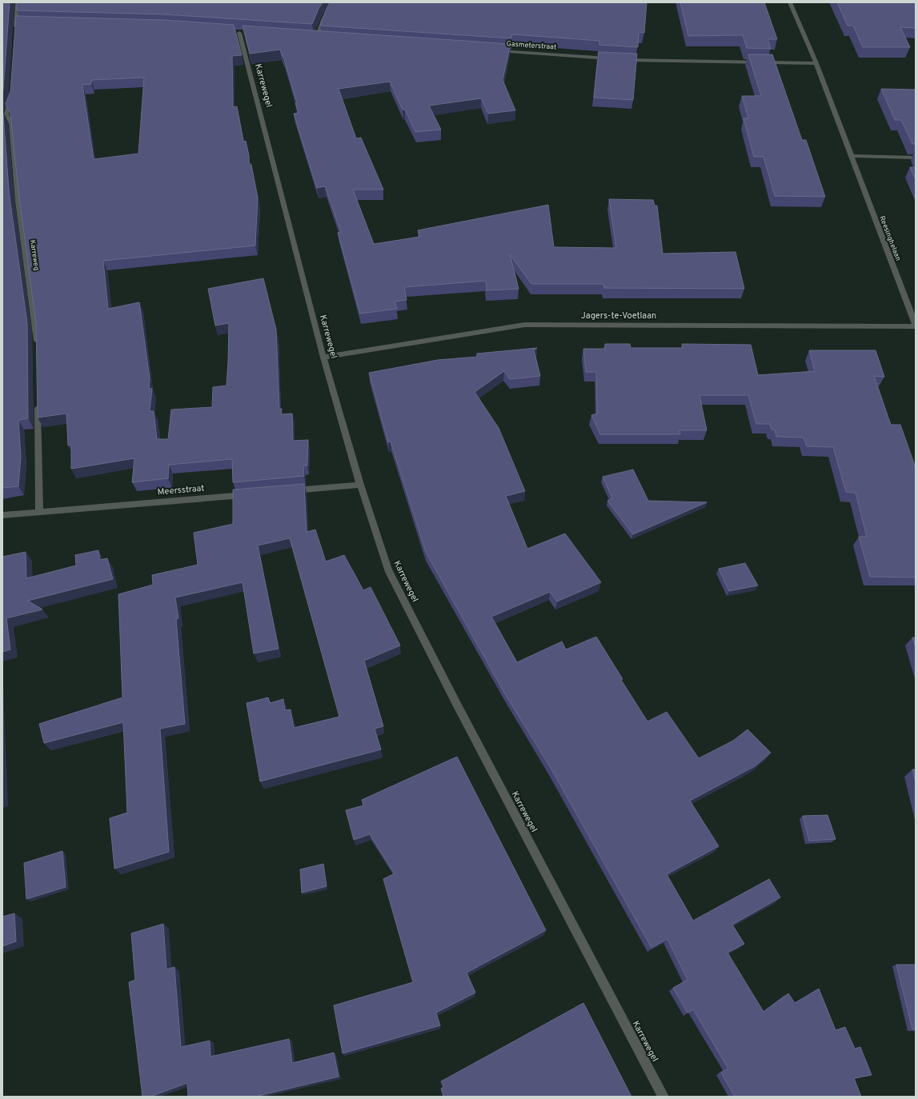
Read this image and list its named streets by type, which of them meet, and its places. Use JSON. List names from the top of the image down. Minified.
{"streets":{"street":["Gasmeterstraat","Karrewegel","Reesinghelaan","Karreweg","Jagers-te-Voetlaan","Meersstraat"]},"crossings":[["Karrewegel","Jagers-te-Voetlaan"],["Reesinghelaan","Jagers-te-Voetlaan"]]}
